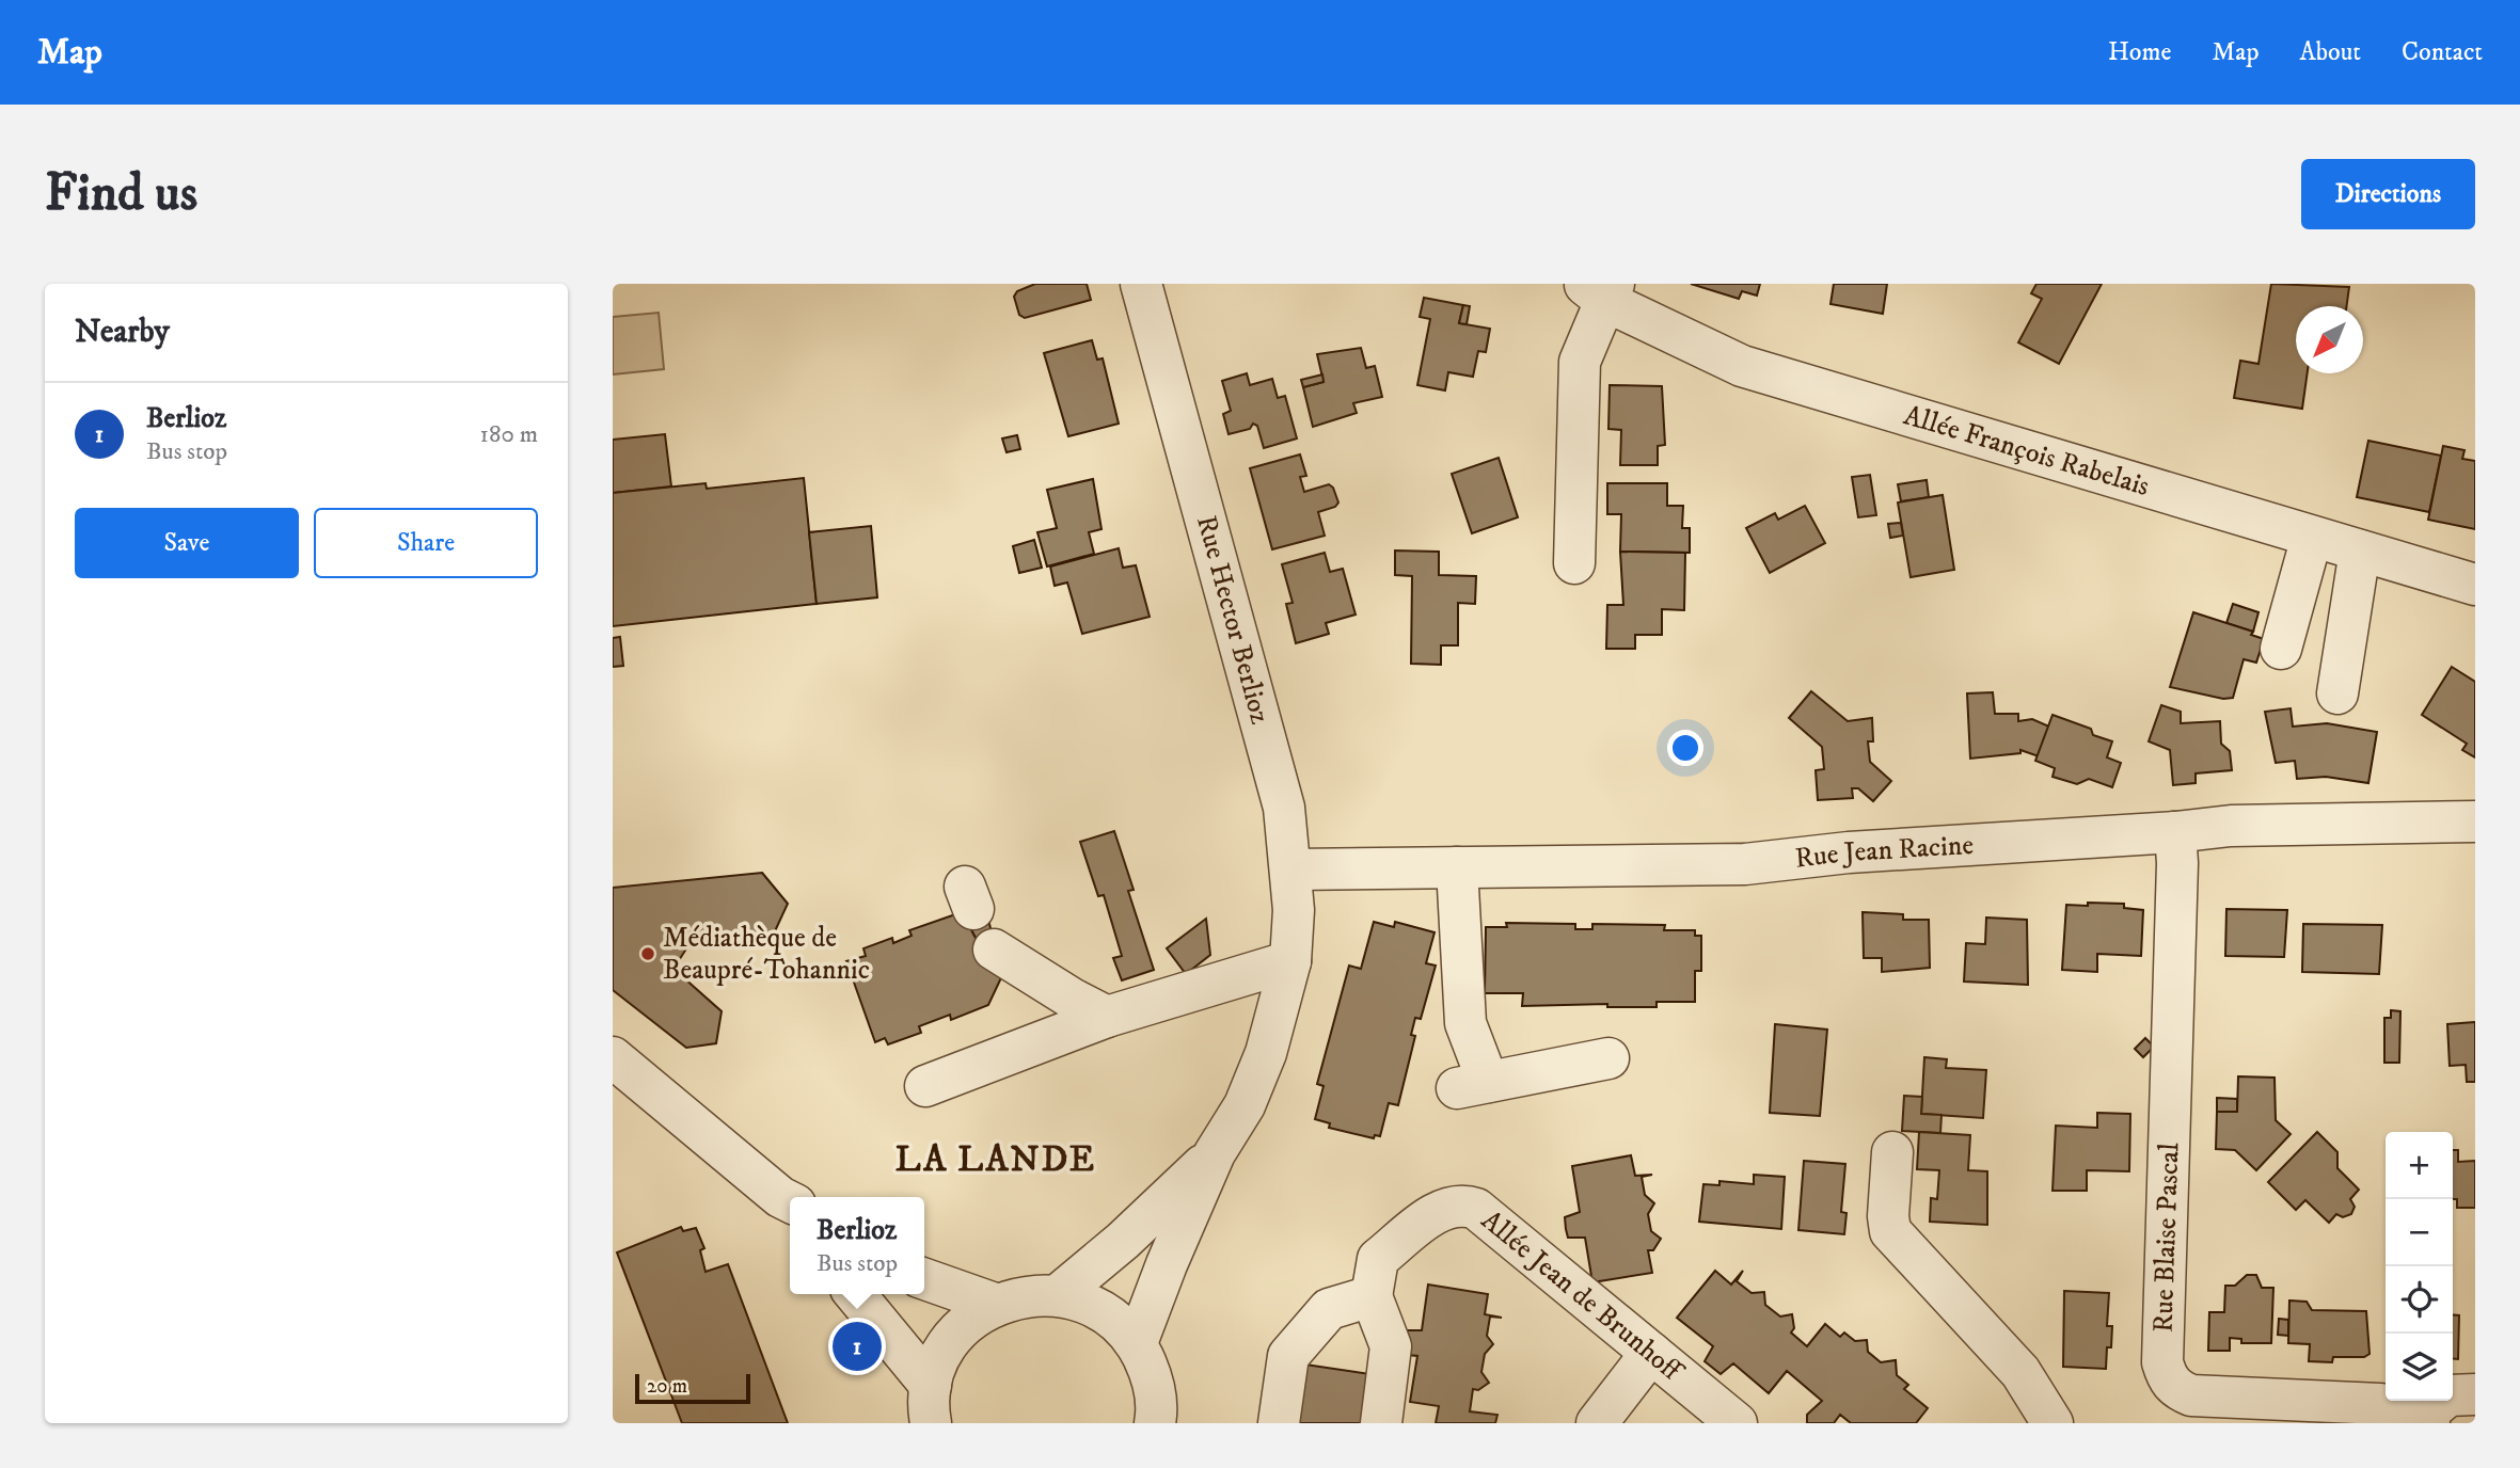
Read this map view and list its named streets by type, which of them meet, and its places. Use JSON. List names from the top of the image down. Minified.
{"streets":{"street":["Allée François Rabelais","Rue Hector Berlioz","Rue Jean Racine","Rue Blaise Pascal","Allée Jean de Brunhoff"]},"crossings":[["Rue Hector Berlioz","Rue Jean Racine"],["Rue Jean Racine","Rue Blaise Pascal"]],"districts":["LA LANDE"],"places":["Médiathèque de Beaupré-Tohannic"],"scale_bar":"20 m","north":"bottom left","page":{"header":"Map","nav":["Home","Map","About","Contact"],"buttons":["Directions",["Save","Share"]],"title":"Find us","heading":"Nearby","list":[{"mark":"1","name":"Berlioz","note":"Bus stop","value":"180 m"}],"map_buttons":["+","−"],"popup":["Berlioz","Bus stop"],"pins":"1","scale":"20 m"}}
